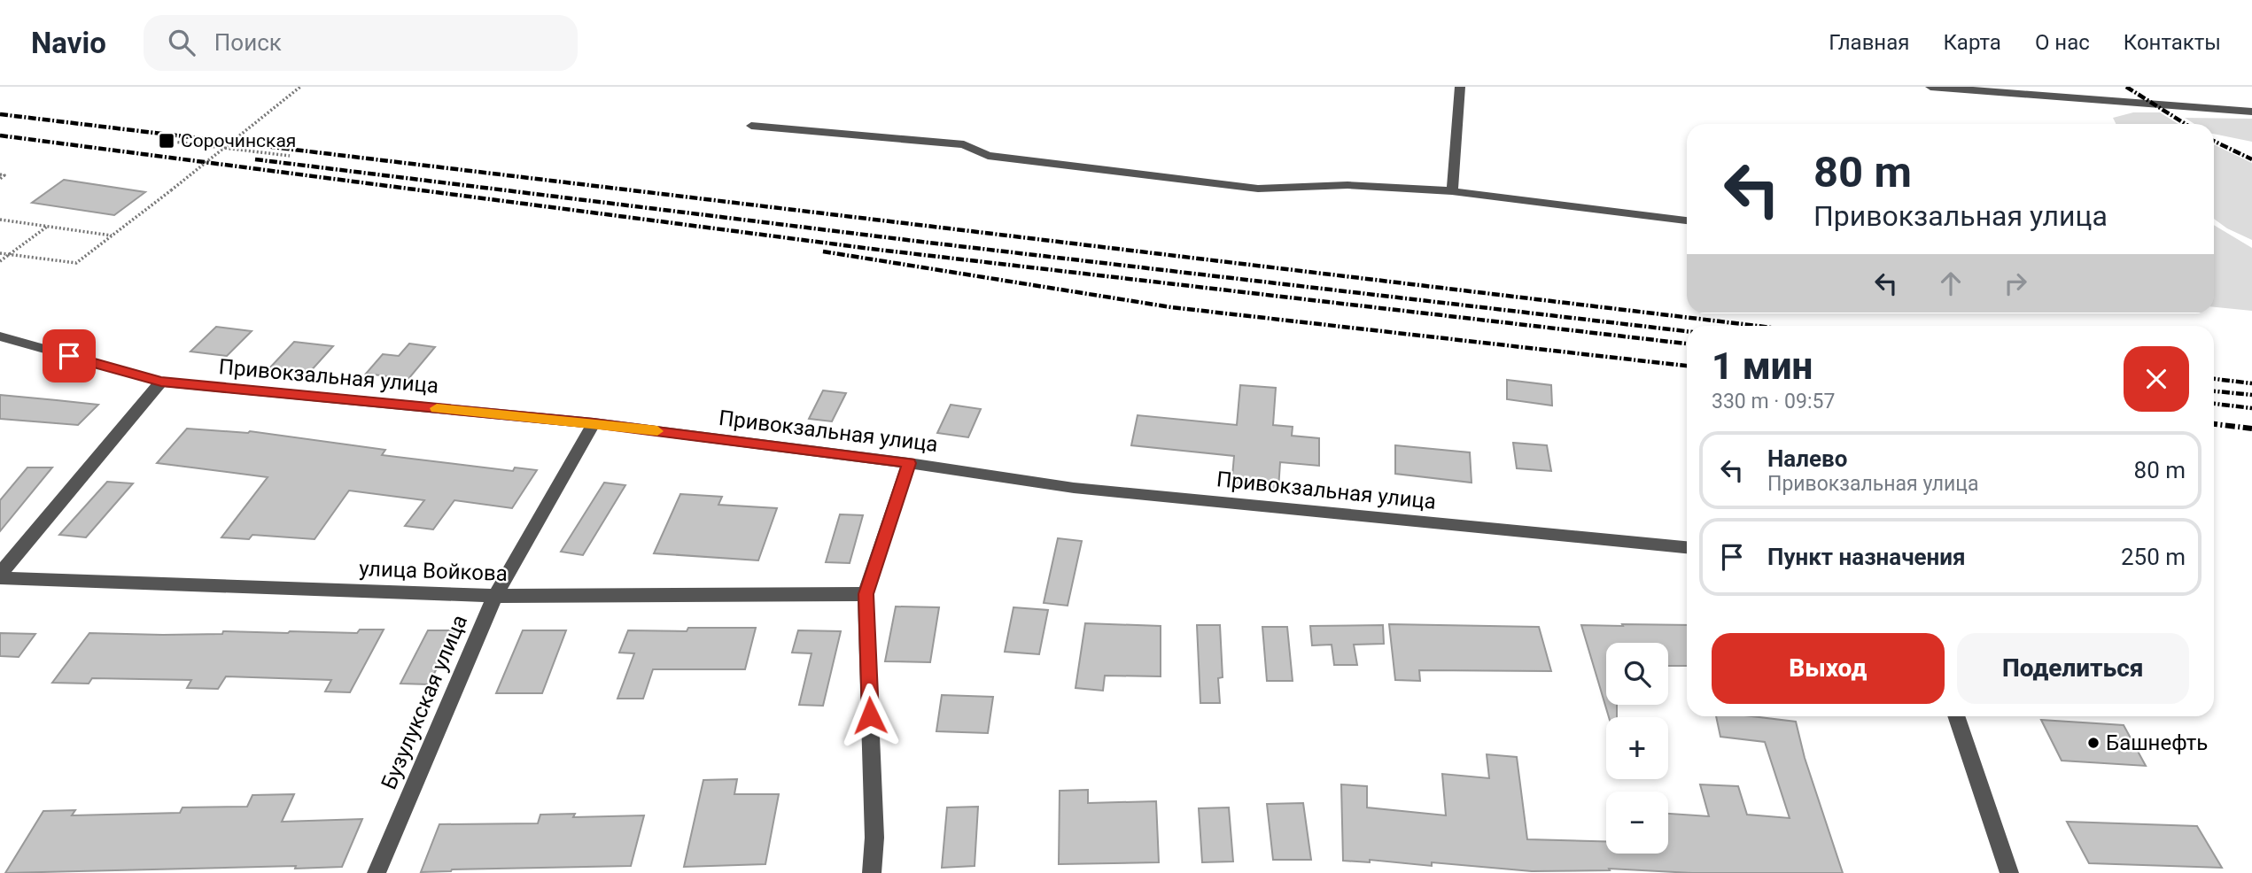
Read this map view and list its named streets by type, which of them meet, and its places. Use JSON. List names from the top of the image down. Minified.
{"streets":{"street":["Привокзальная улица","улица Войкова","Бузулукская улица"]},"crossings":[["Привокзальная улица","Бузулукская улица"],["улица Войкова","Бузулукская улица"]],"places":{"transit":["Сорочинская"],"other":["Башнефть"]},"page":{"header":"Navio","search":"Поиск","nav":["Главная","Карта","О нас","Контакты"],"turn":["80 m","Привокзальная улица"],"heading":["1 мин","330 m · 09:57"],"list":[{"name":"Налево","note":"Привокзальная улица","value":"80 m"},{"name":"Пункт назначения","value":"250 m"}],"buttons":["Выход","Поделиться"],"map_buttons":["+","−"]}}
